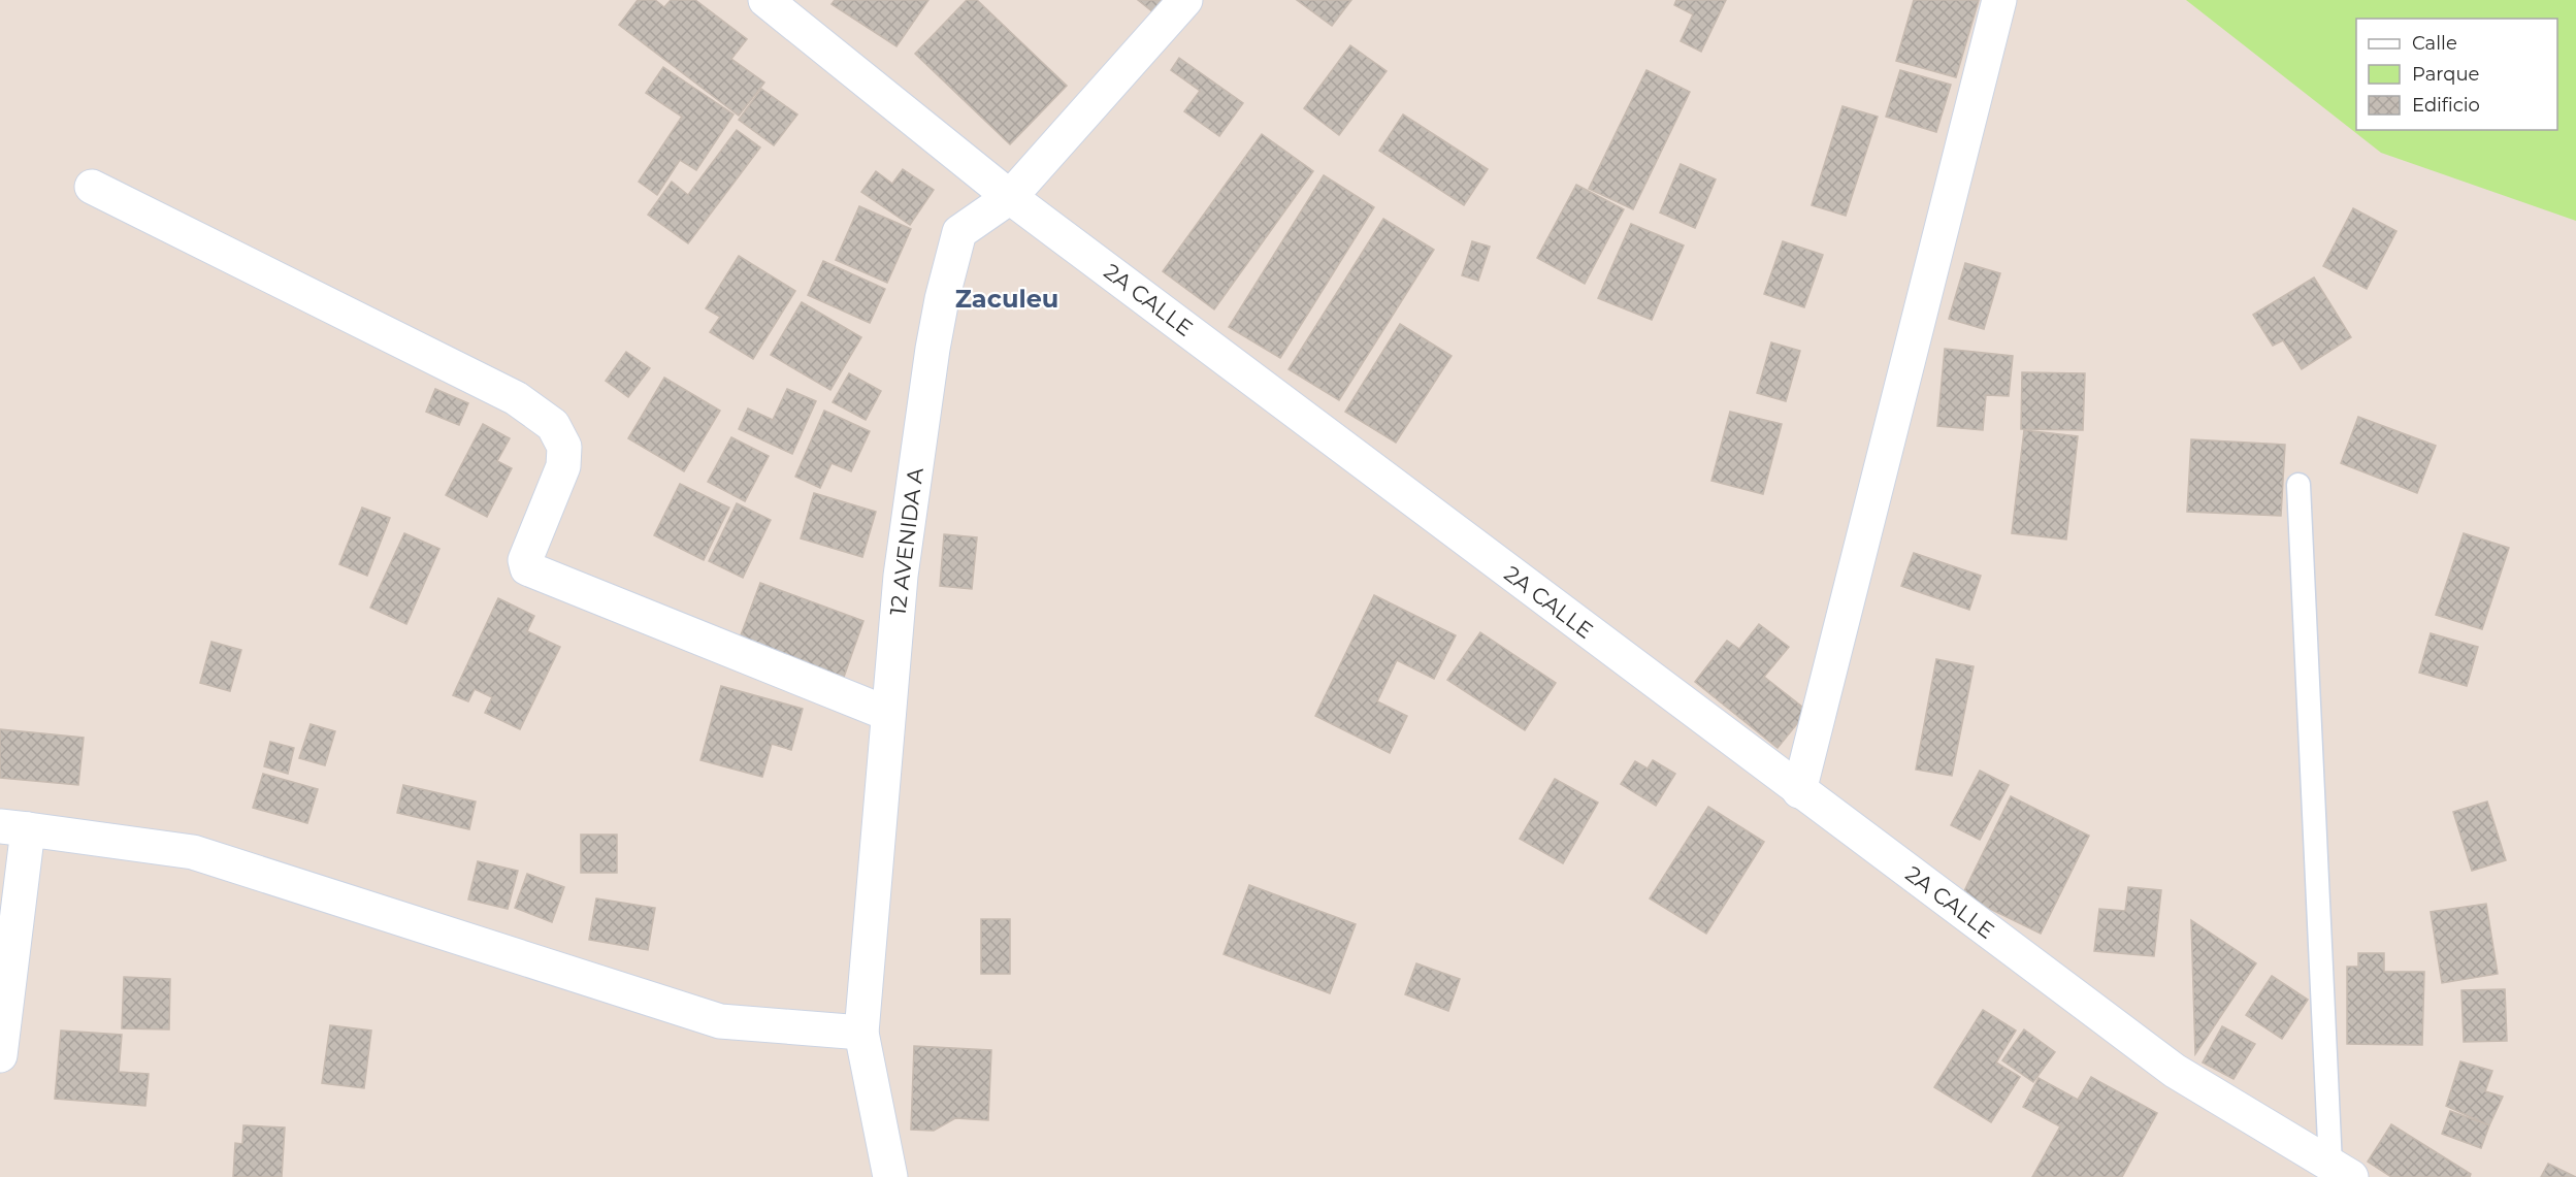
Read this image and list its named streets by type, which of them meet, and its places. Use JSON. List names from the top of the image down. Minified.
{"streets":{"street":["2A CALLE","12 AVENIDA A"]},"crossings":[["2A CALLE","12 AVENIDA A"]],"districts":["Zaculeu"],"legend":["Calle","Parque","Edificio"]}
